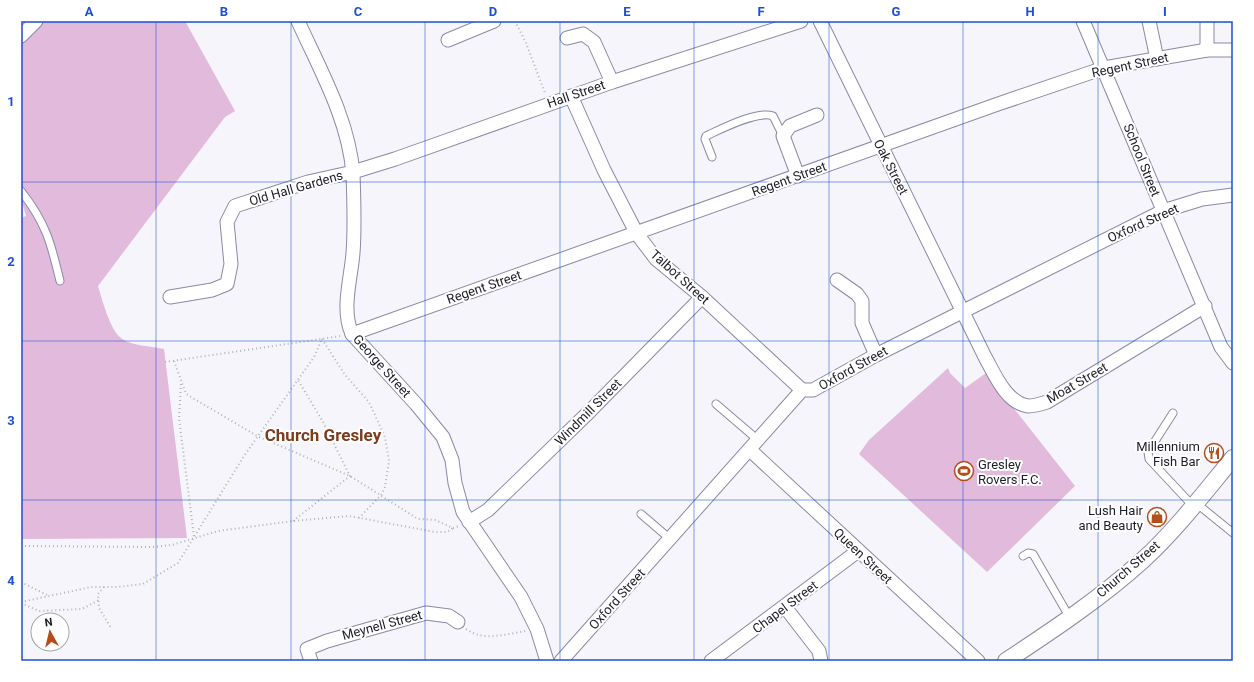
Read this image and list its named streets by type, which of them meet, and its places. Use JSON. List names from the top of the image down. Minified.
{"streets":{"street":["Regent Street","Hall Street","School Street","Oak Street","Old Hall Gardens","Oxford Street","Talbot Street","George Street","Moat Street","Windmill Street","Queen Street","Church Street","Chapel Street","Meynell Street"]},"crossings":[["Regent Street","School Street"],["Regent Street","Oak Street"],["Regent Street","Talbot Street"],["Regent Street","George Street"],["Hall Street","Old Hall Gardens"],["Hall Street","Talbot Street"],["Hall Street","George Street"],["School Street","Oxford Street"],["School Street","Moat Street"],["Oak Street","Oxford Street"],["Oak Street","Moat Street"],["Old Hall Gardens","George Street"],["Oxford Street","Talbot Street"],["Oxford Street","Moat Street"],["Oxford Street","Queen Street"],["Talbot Street","Windmill Street"],["George Street","Windmill Street"],["Queen Street","Chapel Street"]],"districts":["Church Gresley"],"places":{"restaurant":["Millennium Fish Bar"],"sports":["Gresley Rovers F.C."],"shop":["Lush Hair and Beauty"]},"north":"top","grid":{"columns":["A","B","C","D","E","F","G","H","I"],"rows":["1","2","3","4"]}}
